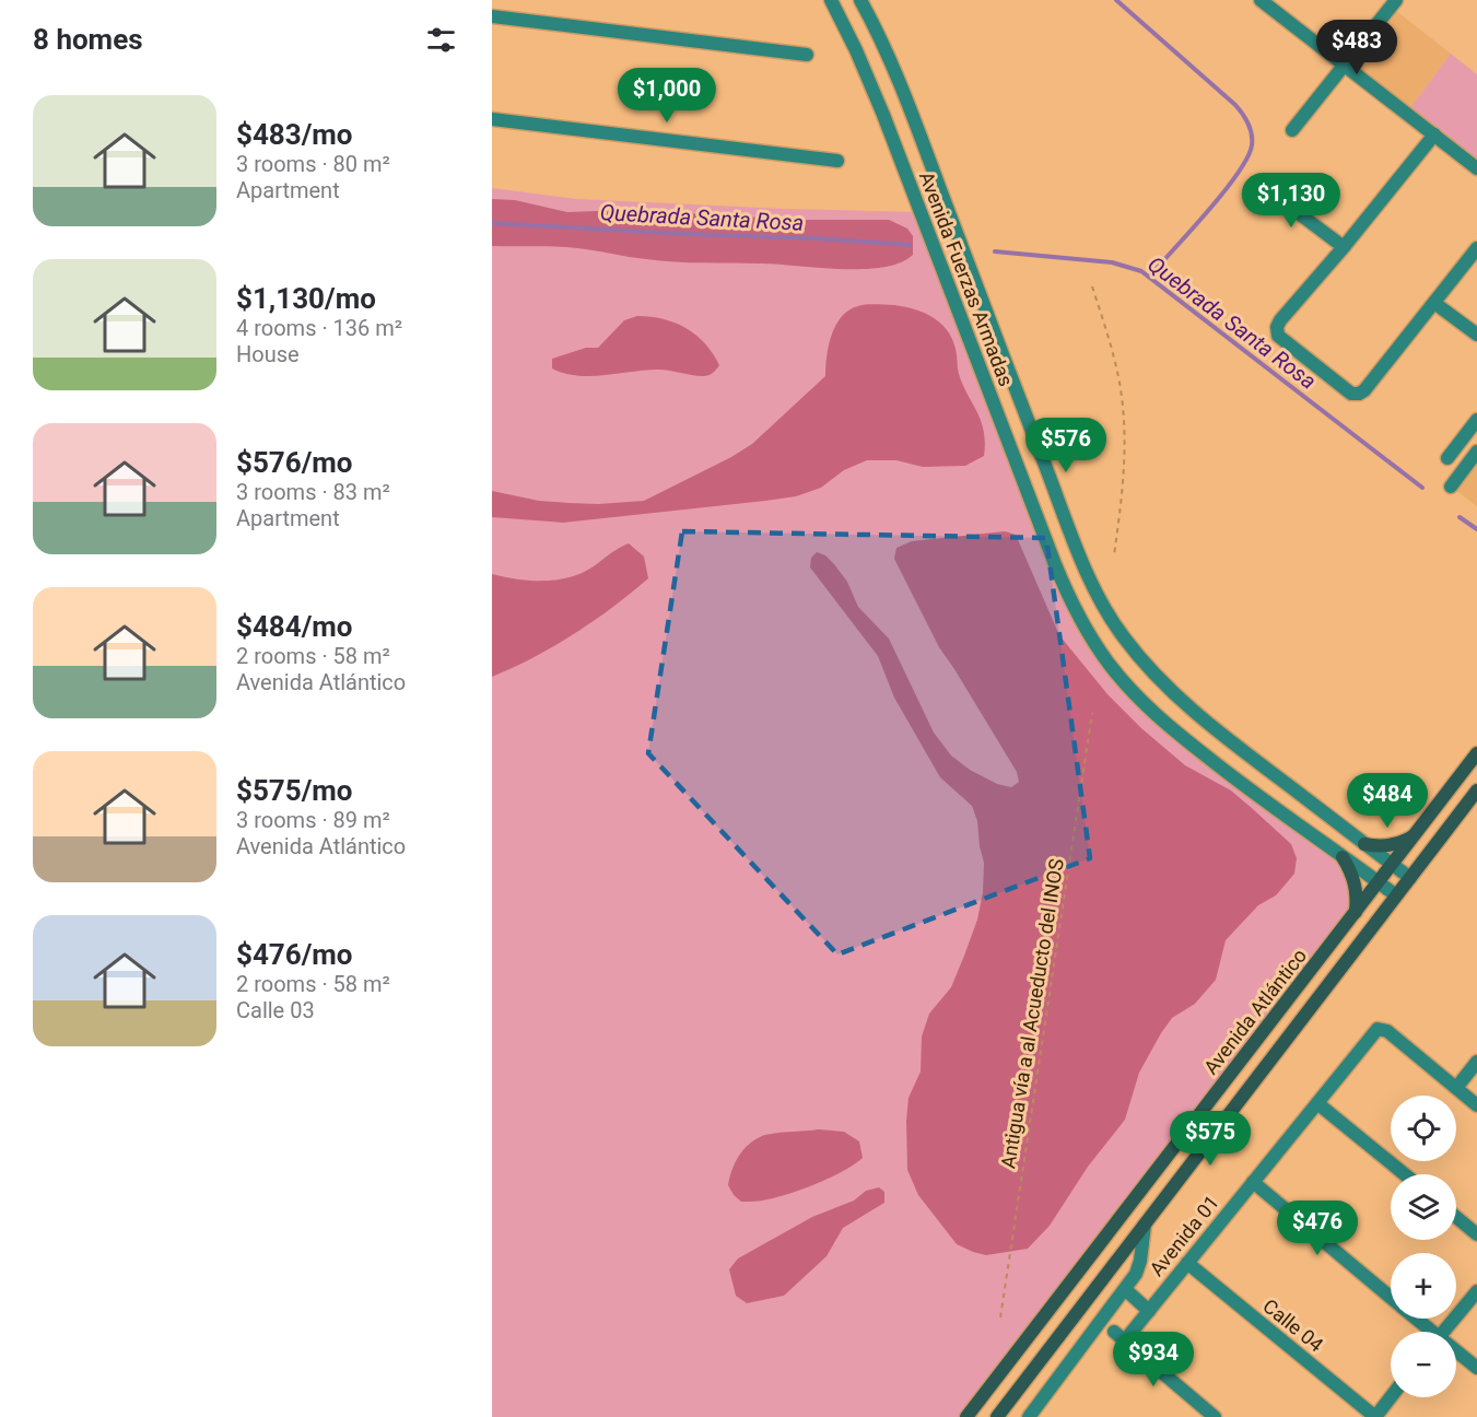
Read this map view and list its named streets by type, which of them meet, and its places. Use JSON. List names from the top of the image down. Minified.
{"streets":{"main road":["Avenida Atlántico"],"street":["Avenida Fuerzas Armadas","Avenida 01","Calle 04"],"path":["Antigua vía a al Acueducto del INOS"]},"crossings":[["Avenida Fuerzas Armadas","Avenida Atlántico"],["Avenida 01","Calle 04"]],"water":["Quebrada Santa Rosa"],"page":{"heading":"8 homes","price":["$483","$1,000","$1,130","$576","$484","$575","$476","$934"],"list":[{"name":"$483/mo","note":"3 rooms · 80 m² · Apartment"},{"name":"$1,130/mo","note":"4 rooms · 136 m² · House"},{"name":"$576/mo","note":"3 rooms · 83 m² · Apartment"},{"name":"$484/mo","note":"2 rooms · 58 m² · Avenida Atlántico"},{"name":"$575/mo","note":"3 rooms · 89 m² · Avenida Atlántico"},{"name":"$476/mo","note":"2 rooms · 58 m² · Calle 03"}],"map_buttons":["+","−"]}}
